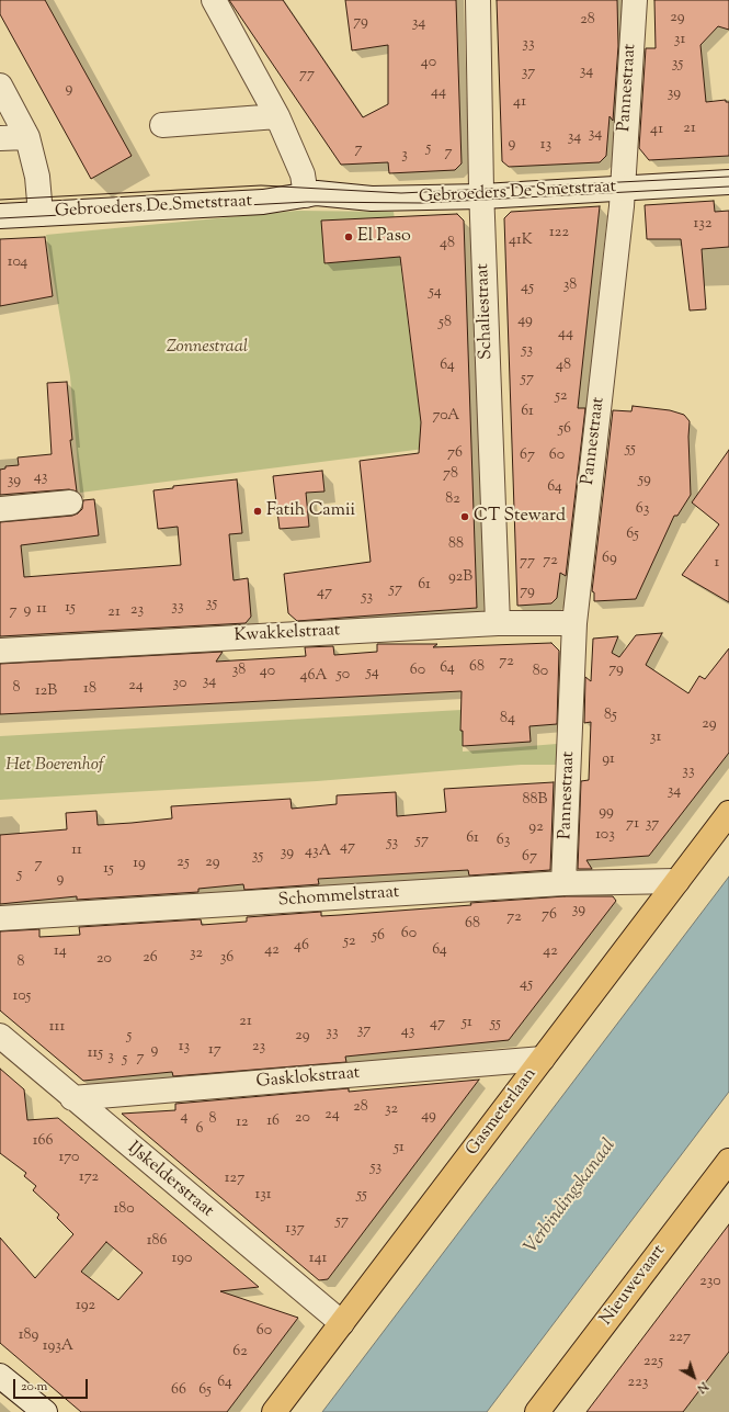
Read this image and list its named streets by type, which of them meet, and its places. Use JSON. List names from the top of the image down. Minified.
{"streets":{"main road":["Gasmeterlaan","Nieuwevaart"],"street":["Pannestraat","Gebroeders De Smetstraat","Schaliestraat","Kwakkelstraat","Schommelstraat","Gasklokstraat","IJskelderstraat"]},"crossings":[["Pannestraat","Gebroeders De Smetstraat"],["Pannestraat","Kwakkelstraat"],["Pannestraat","Schommelstraat"],["Gebroeders De Smetstraat","Schaliestraat"],["Schaliestraat","Kwakkelstraat"],["Schommelstraat","Gasmeterlaan"],["Gasklokstraat","Gasmeterlaan"],["Gasklokstraat","IJskelderstraat"],["Gasmeterlaan","IJskelderstraat"]],"water":["Verbindingskanaal"],"parks":["Zonnestraal","Het Boerenhof"],"places":["El Paso","Fatih Camii","CT Steward"],"house_numbers":["29","28","79","34","31","33","40","35","34","37","77","9","44","39","41","21","41","34","34","9","13","5","7","7","3","132","122","41K","48","104","38","45","54","49","58","44","53","64","48","57","52","61","70A","56","55","76","67","60","78","43","59","39","64","82","63","65","88","69","72","77","1","92B","61","57","79","47","53","35","33","15","11","9","23","7","21","72","68","64","79","38","60","40","80","54","50","46A","34","30","24","8","18","12B","85","84","29","31","91","33","34","88B","99","71","37","92","103","61","57","63","53","47","11","43A","39","35","67","25","29","19","7","15","5","9","39","76","72","68","60","56","52","46","42","64","14","42","32","26","36","20","8","45","105","21","51","47","55","111","37","43","33","5","29","13","23","9","17","115","3","7","5","28","32","24","49","4","20","8","16","12","6","166","51","170","53","172","127","131","55","180","57","137","186","190","141","230","192","60","189","227","193A","62","225","64","223","66","65"],"scale_bar":"20 m","north":"bottom right"}
